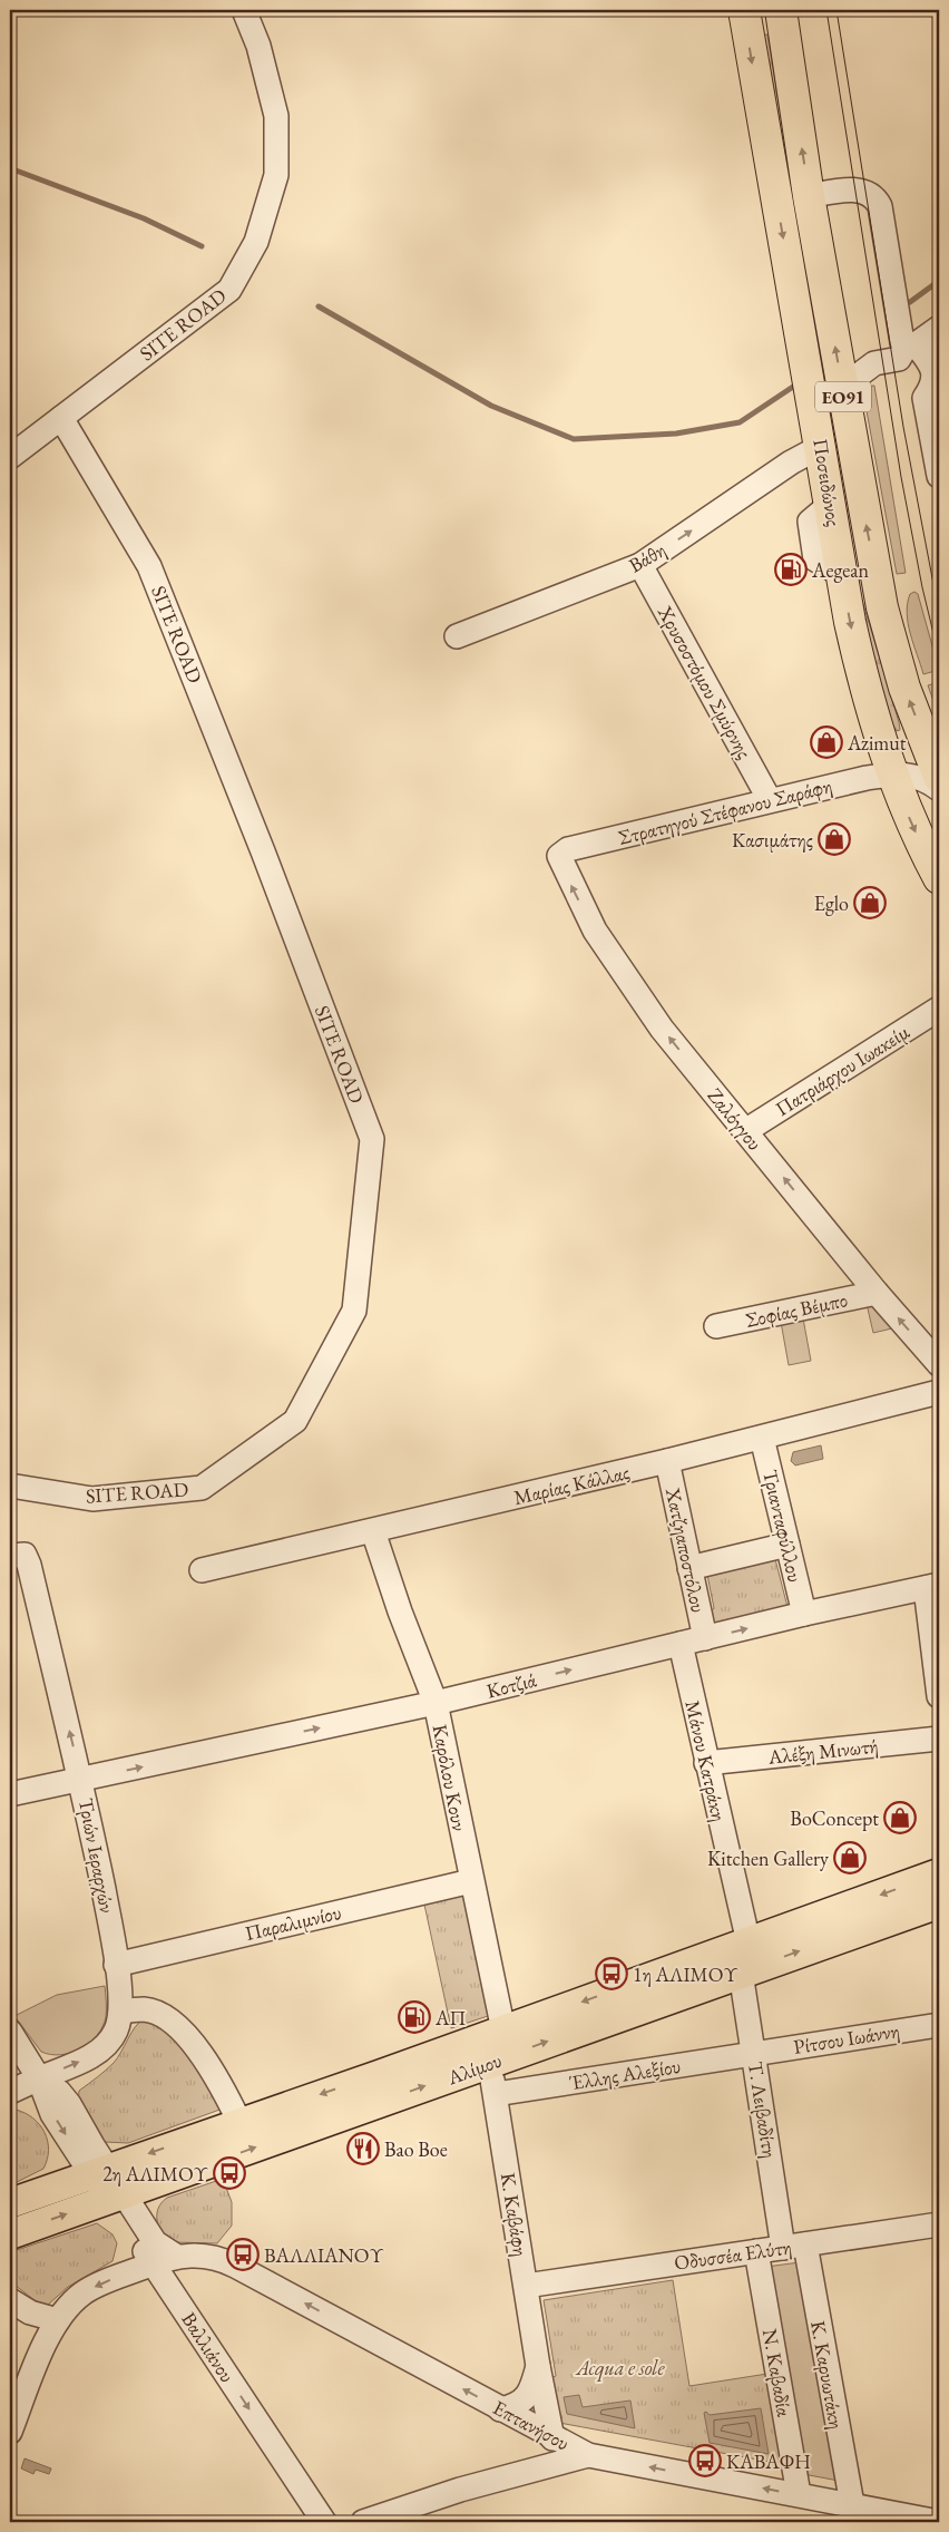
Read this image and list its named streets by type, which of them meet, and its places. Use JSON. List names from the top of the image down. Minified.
{"streets":{"highway":["ΕΟ91","Ποσειδώνος"],"main road":["Αλίμου"],"street":["SITE ROAD","Βάθη","Χρυσοστόμου Σμύρνης","Στρατηγού Στέφανου Σαράφη","Πατριάρχου Ιωακείμ","Ζαλόγγου","Σοφίας Βέμπο","Μαρίας Κάλλας","Τριανταφύλλου","Χατζηαποστόλου","Κοτζιά","Αλέξη Μινωτή","Μάνου Κατράκη","Καρόλου Κουν","Τριών Ιεραρχών","Παραλιμνίου","Ρίτσου Ιωάννη","Έλλης Αλεξίου","Τ. Λειβαδίτη","Κ. Καβάφη","Οδυσσέα Ελύτη","Βαλλιάνου","Ν. Καβαδία","Κ. Καρυωτάκη","Επτανήσου"]},"crossings":[["Ποσειδώνος","Βάθη"],["Ποσειδώνος","Στρατηγού Στέφανου Σαράφη"],["Βάθη","Χρυσοστόμου Σμύρνης"],["Χρυσοστόμου Σμύρνης","Στρατηγού Στέφανου Σαράφη"],["Στρατηγού Στέφανου Σαράφη","Ζαλόγγου"],["Πατριάρχου Ιωακείμ","Ζαλόγγου"],["Ζαλόγγου","Σοφίας Βέμπο"],["Μαρίας Κάλλας","Τριανταφύλλου"],["Μαρίας Κάλλας","Χατζηαποστόλου"],["Μαρίας Κάλλας","Καρόλου Κουν"],["Τριανταφύλλου","Κοτζιά"],["Χατζηαποστόλου","Κοτζιά"],["Κοτζιά","Μάνου Κατράκη"],["Κοτζιά","Καρόλου Κουν"],["Κοτζιά","Τριών Ιεραρχών"],["Αλέξη Μινωτή","Μάνου Κατράκη"],["Μάνου Κατράκη","Αλίμου"],["Καρόλου Κουν","Παραλιμνίου"],["Καρόλου Κουν","Αλίμου"],["Τριών Ιεραρχών","Παραλιμνίου"],["Ρίτσου Ιωάννη","Έλλης Αλεξίου"],["Ρίτσου Ιωάννη","Τ. Λειβαδίτη"],["Αλίμου","Τ. Λειβαδίτη"],["Αλίμου","Κ. Καβάφη"],["Αλίμου","Βαλλιάνου"],["Έλλης Αλεξίου","Τ. Λειβαδίτη"],["Έλλης Αλεξίου","Κ. Καβάφη"],["Τ. Λειβαδίτη","Οδυσσέα Ελύτη"],["Τ. Λειβαδίτη","Κ. Καρυωτάκη"],["Κ. Καβάφη","Οδυσσέα Ελύτη"],["Κ. Καβάφη","Επτανήσου"],["Οδυσσέα Ελύτη","Ν. Καβαδία"],["Οδυσσέα Ελύτη","Κ. Καρυωτάκη"],["Βαλλιάνου","Επτανήσου"],["Ν. Καβαδία","Επτανήσου"],["Κ. Καρυωτάκη","Επτανήσου"]],"one_way":["Βάθη","Ζαλόγγου","Κοτζιά","Τριών Ιεραρχών","Βαλλιάνου","Επτανήσου"],"parks":["Acqua e sole"],"places":{"fuel station":["Aegean","ΑΠ"],"shop":["Azimut","Κασιμάτης","Eglo","BoConcept","Kitchen Gallery"],"bus stop":["1η ΑΛΙΜΟΥ","2η ΑΛΙΜΟΥ","ΒΑΛΛΙΑΝΟΥ","ΚΑΒΑΦΗ"],"restaurant":["Bao Boe"]}}
